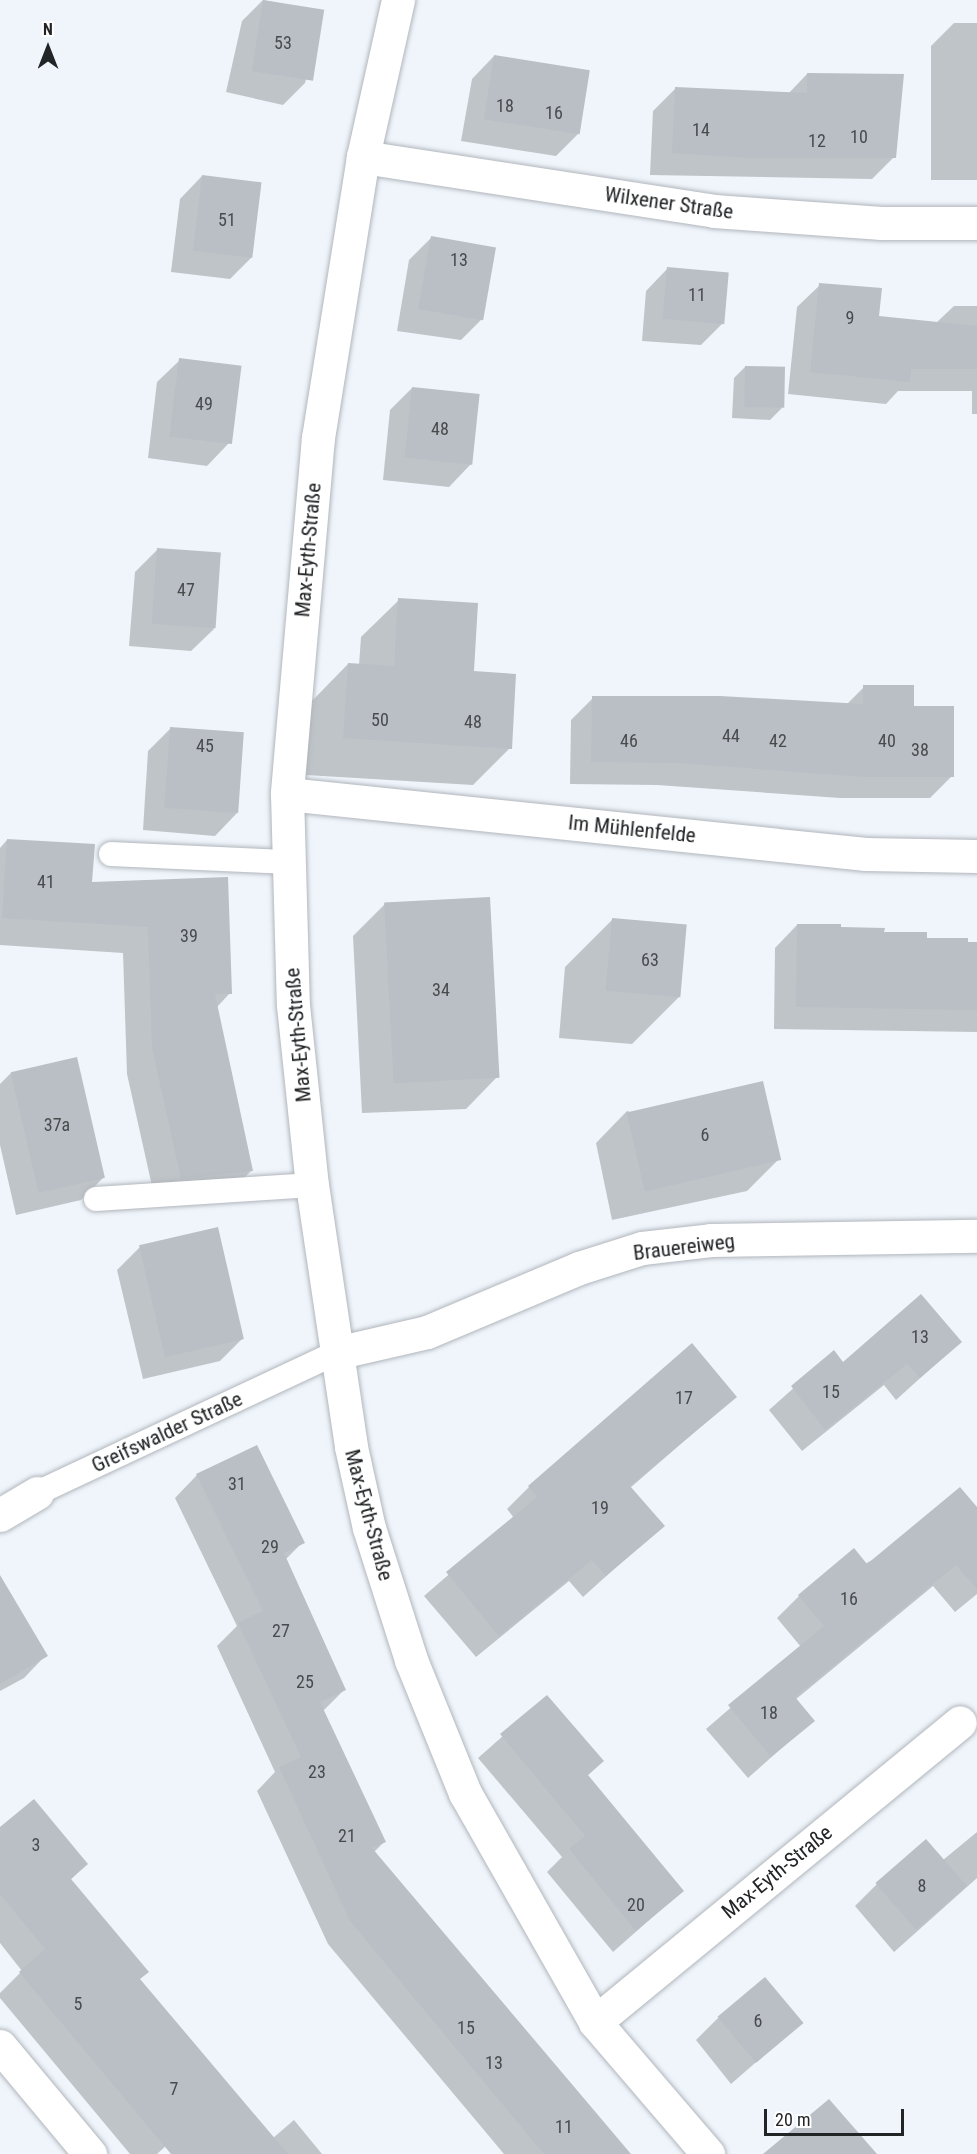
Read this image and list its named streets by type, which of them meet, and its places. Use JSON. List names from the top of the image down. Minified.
{"streets":{"street":["Wilxener Straße","Max-Eyth-Straße","Im Mühlenfelde","Brauereiweg","Greifswalder Straße"]},"crossings":[["Wilxener Straße","Max-Eyth-Straße"],["Max-Eyth-Straße","Im Mühlenfelde"],["Max-Eyth-Straße","Brauereiweg"],["Max-Eyth-Straße","Greifswalder Straße"],["Brauereiweg","Greifswalder Straße"]],"house_numbers":["53","18","16","14","10","12","51","13","11","9","49","48","47","50","48","44","46","42","40","45","38","41","39","63","34","37a","6","13","15","17","31","19","29","16","27","25","18","23","21","3","8","20","5","6","15","13","7","11"],"scale_bar":"20 m","north":"top"}
